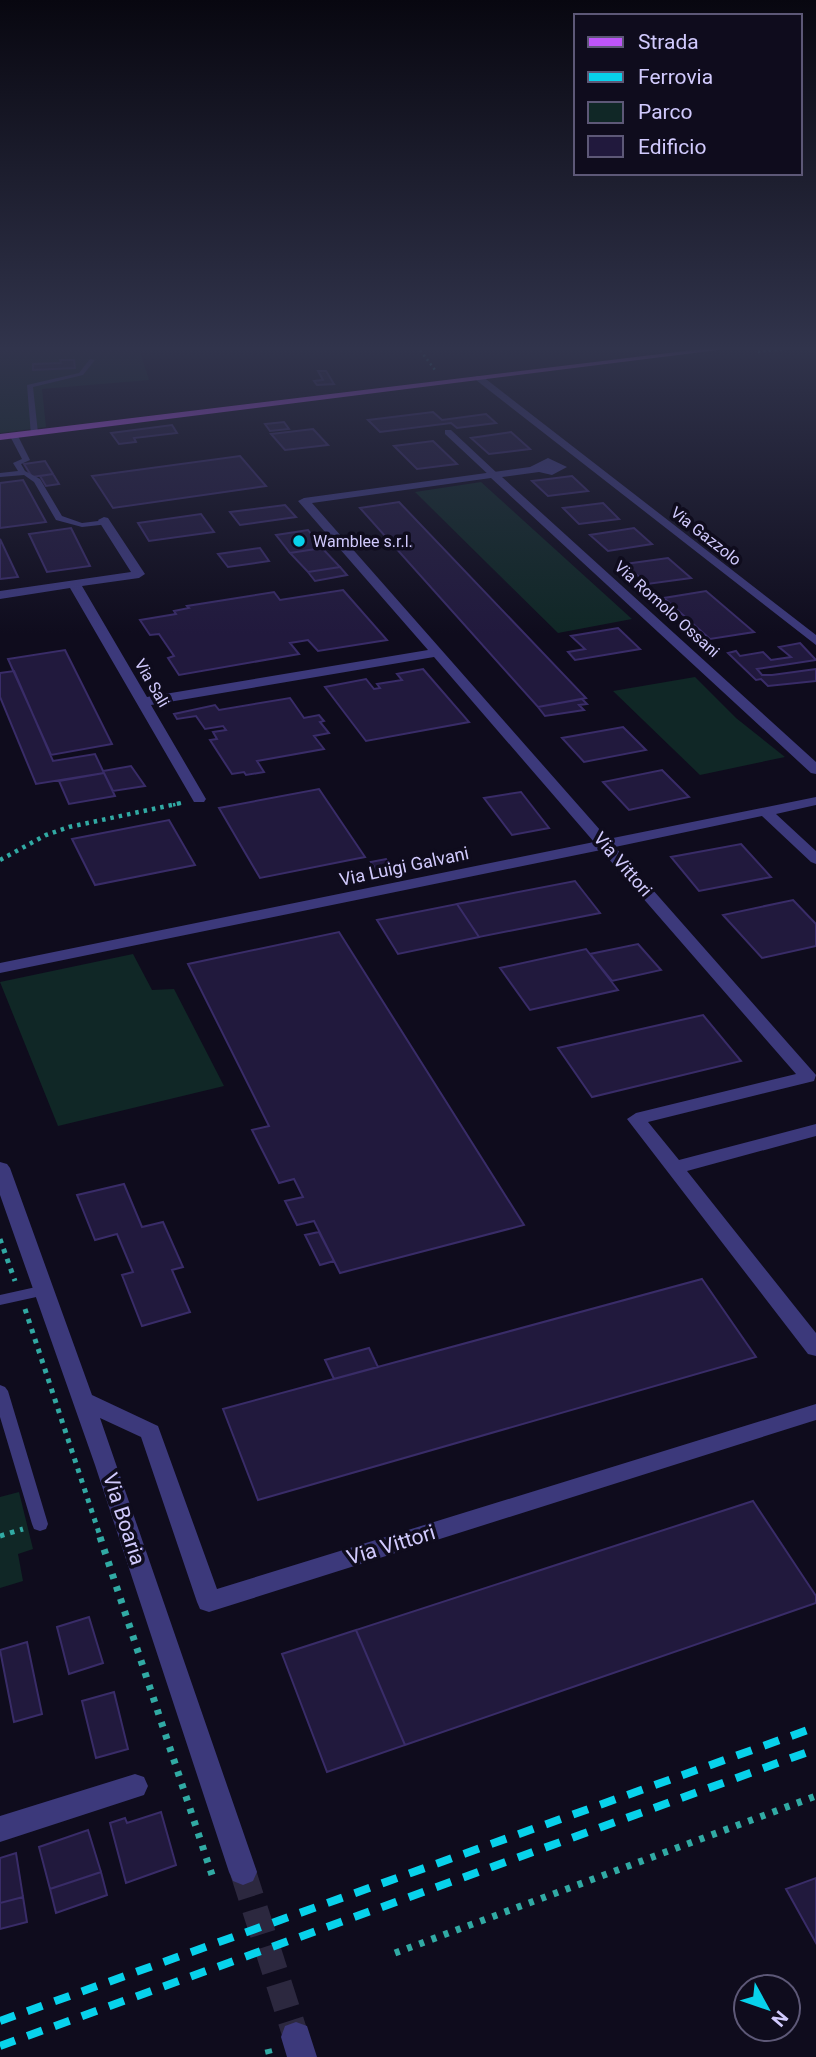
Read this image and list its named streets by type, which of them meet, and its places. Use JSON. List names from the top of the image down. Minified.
{"streets":{"street":["Via Gazzolo","Via Romolo Ossani","Via Sali","Via Vittori","Via Luigi Galvani","Via Boaria"]},"crossings":[["Via Romolo Ossani","Via Vittori"],["Via Vittori","Via Luigi Galvani"],["Via Vittori","Via Boaria"]],"places":["Wamblee s.r.l."],"legend":["Strada","Ferrovia","Parco","Edificio"],"north":"bottom right"}
